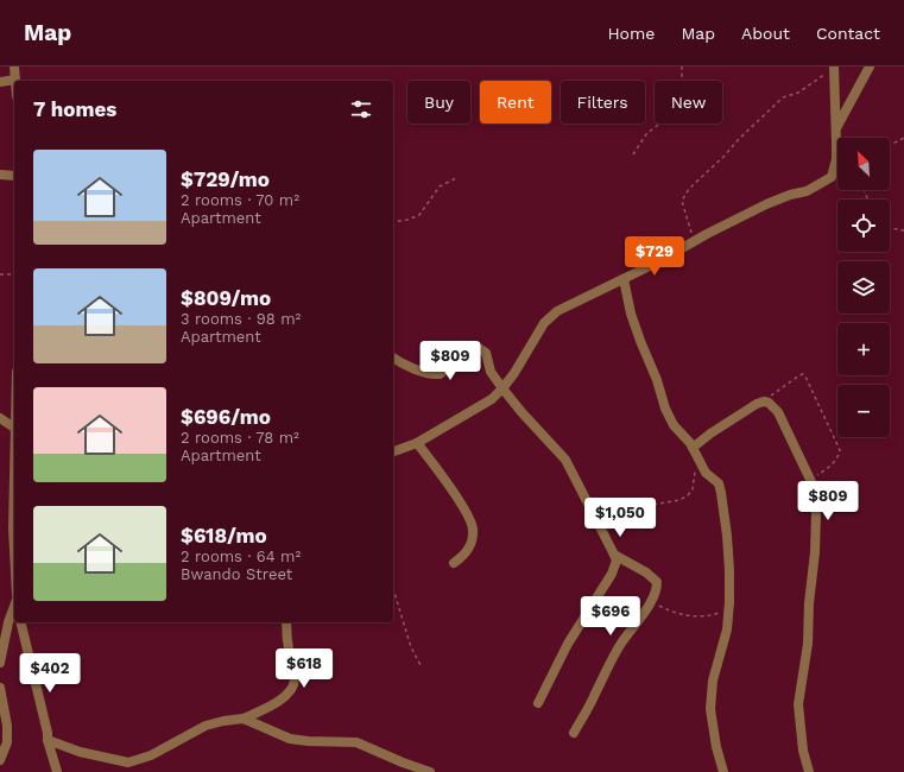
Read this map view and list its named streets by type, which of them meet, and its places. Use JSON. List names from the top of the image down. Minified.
{"north":"top left","page":{"header":"Map","nav":["Home","Map","About","Contact"],"chip":["Buy","Rent","Filters","New"],"heading":"7 homes","map_buttons":["+","−"],"list":[{"name":"$729/mo","note":"2 rooms · 70 m² · Apartment"},{"name":"$809/mo","note":"3 rooms · 98 m² · Apartment"},{"name":"$696/mo","note":"2 rooms · 78 m² · Apartment"},{"name":"$618/mo","note":"2 rooms · 64 m² · Bwando Street"}],"price":["$729","$809","$809","$1,050","$696","$618","$402"]}}
